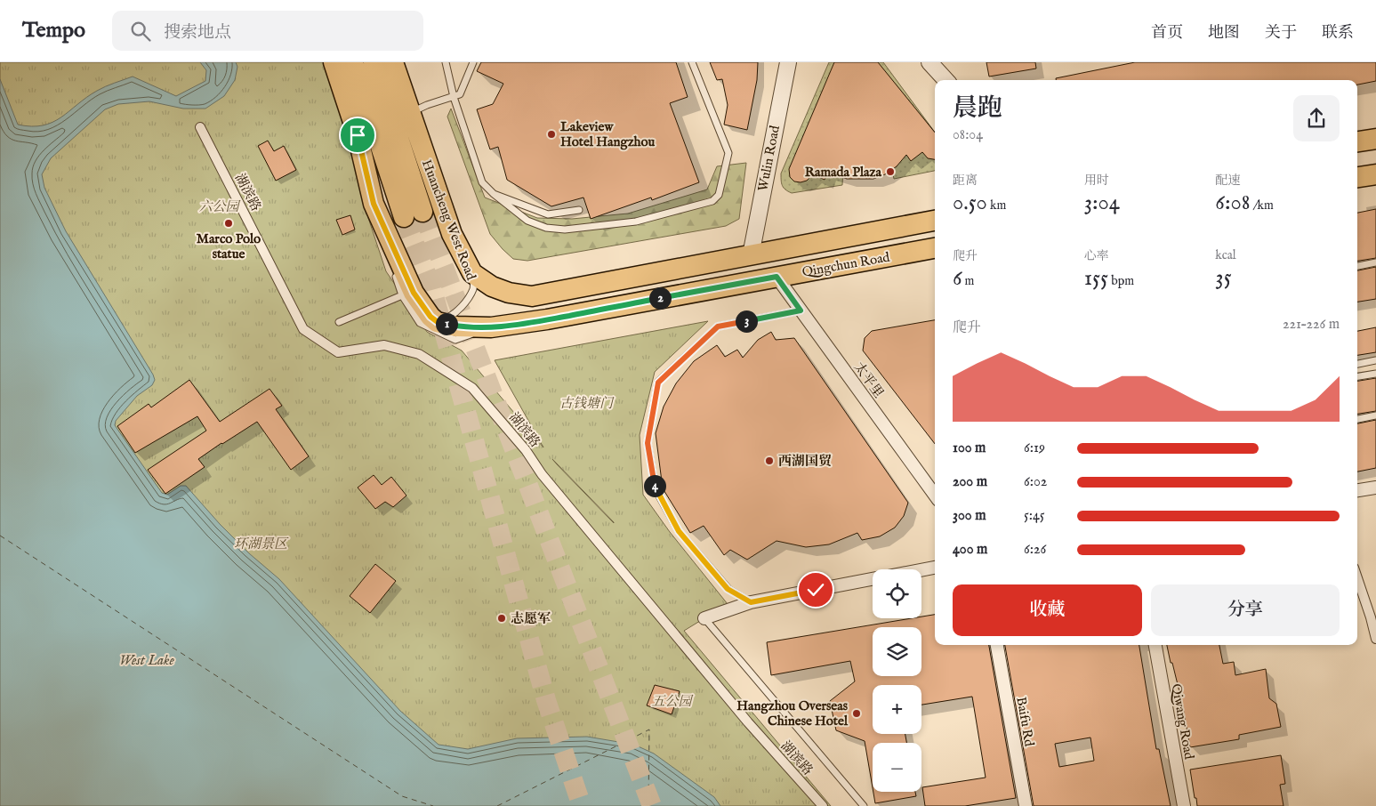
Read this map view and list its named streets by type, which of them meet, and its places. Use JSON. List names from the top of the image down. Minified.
{"streets":{"main road":["Huancheng West Road","Qingchun Road"],"street":["Wulin Road","湖滨路","太平里","Baifu Rd","Qiwang Road"]},"crossings":[["Wulin Road","Qingchun Road"],["Huancheng West Road","Qingchun Road"],["Qingchun Road","太平里"]],"water":["West Lake"],"parks":["六公园","古钱塘门","环湖景区","五公园"],"places":["Lakeview Hotel Hangzhou","Ramada Plaza","Marco Polo statue","西湖国贸","志愿军","Hangzhou Overseas Chinese Hotel"],"page":{"header":"Tempo","search":"搜索地点","nav":["首页","地图","关于","联系"],"heading":["晨跑","08:04"],"stats":[["距离","0.50 km"],["用时","3:04"],["配速","6:08 /km"],["爬升","6 m"],["心率","155 bpm"],["kcal","35"]],"pins":["2","3","1","4"],"chart":["爬升","221–226 m"],"list":[{"name":"100 m","note":"6:19"},{"name":"200 m","note":"6:02"},{"name":"300 m","note":"5:45"},{"name":"400 m","note":"6:26"}],"map_buttons":["+","−"],"buttons":["收藏","分享"]}}
